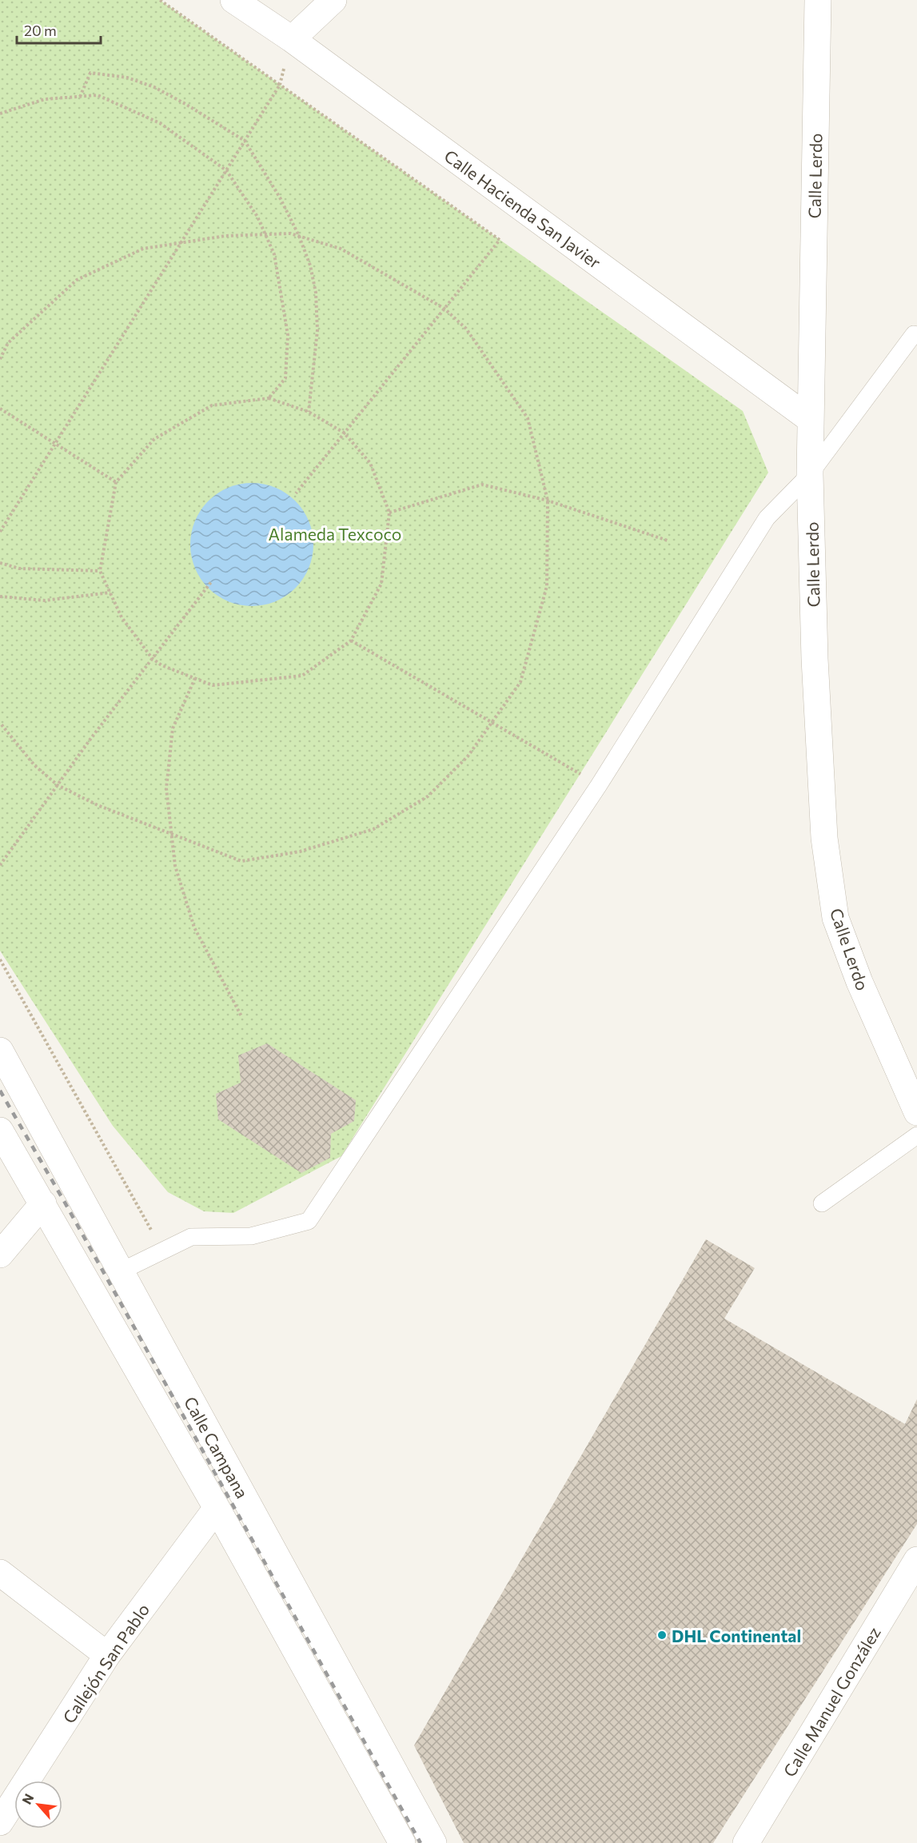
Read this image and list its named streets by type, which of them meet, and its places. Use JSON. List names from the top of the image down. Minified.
{"streets":{"street":["Calle Lerdo","Calle Hacienda San Javier","Calle Campana","Callejón San Pablo","Calle Manuel González"]},"crossings":[["Calle Lerdo","Calle Hacienda San Javier"],["Calle Campana","Callejón San Pablo"]],"parks":["Alameda Texcoco"],"places":["DHL Continental"],"scale_bar":"20 m","north":"top left"}
